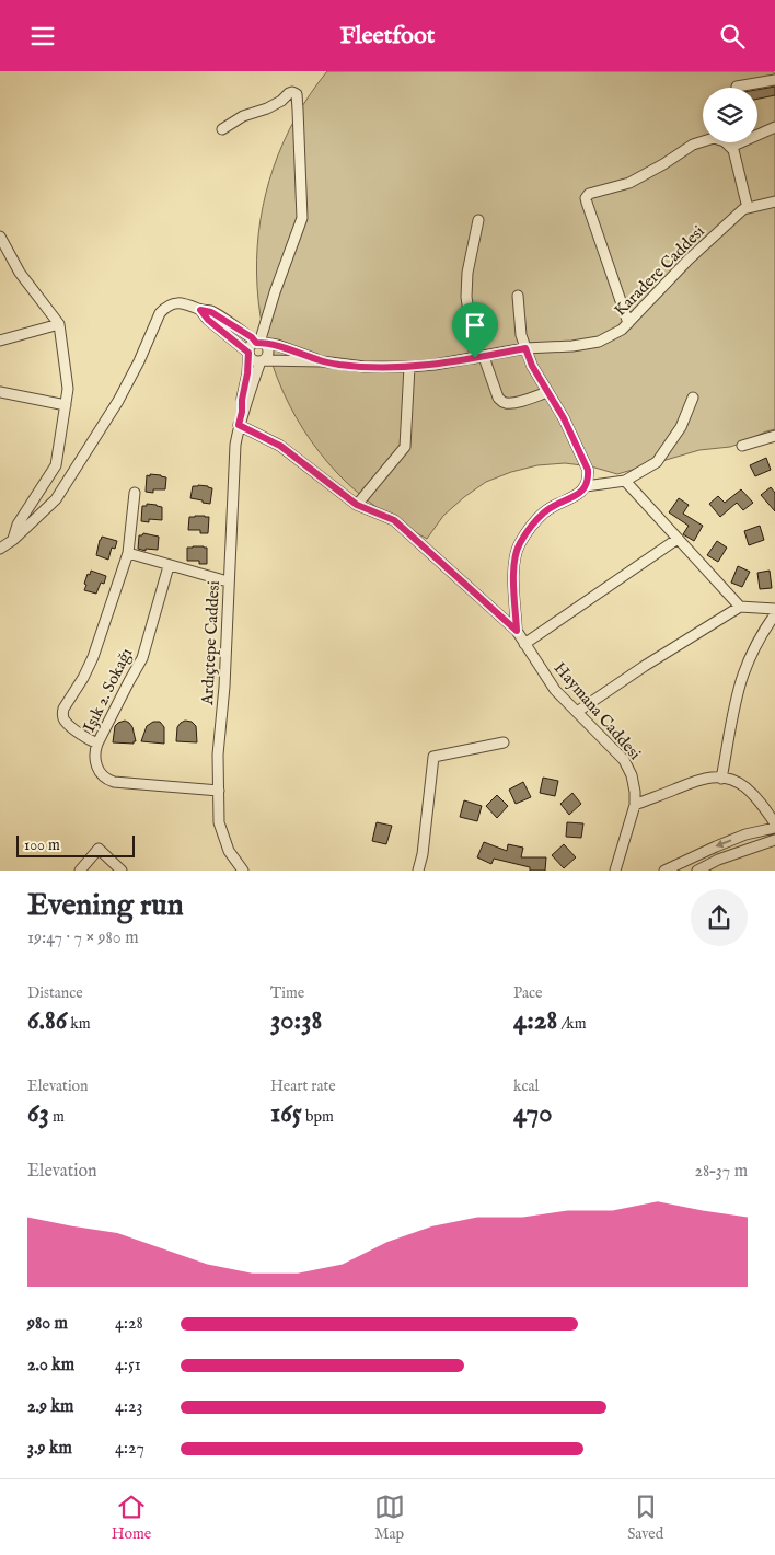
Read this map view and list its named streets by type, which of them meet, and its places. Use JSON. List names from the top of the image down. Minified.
{"streets":{"street":["Karadere Caddesi","Ardıçtepe Caddesi","Işık 2. Sokağı","Haymana Caddesi"]},"crossings":[["Ardıçtepe Caddesi","Işık 2. Sokağı"],["Ardıçtepe Caddesi","Haymana Caddesi"]],"scale_bar":"100 m","page":{"header":"Fleetfoot","scale":"100 m","heading":["Evening run","19:47 · 7 × 980 m"],"stats":[["Distance","6.86 km"],["Time","30:38"],["Pace","4:28 /km"],["Elevation","63 m"],["Heart rate","165 bpm"],["kcal","470"]],"chart":["Elevation","28–37 m"],"list":[{"name":"980 m","note":"4:28"},{"name":"2.0 km","note":"4:51"},{"name":"2.9 km","note":"4:23"},{"name":"3.9 km","note":"4:27"}],"tabs":["Home","Map","Saved"]}}
